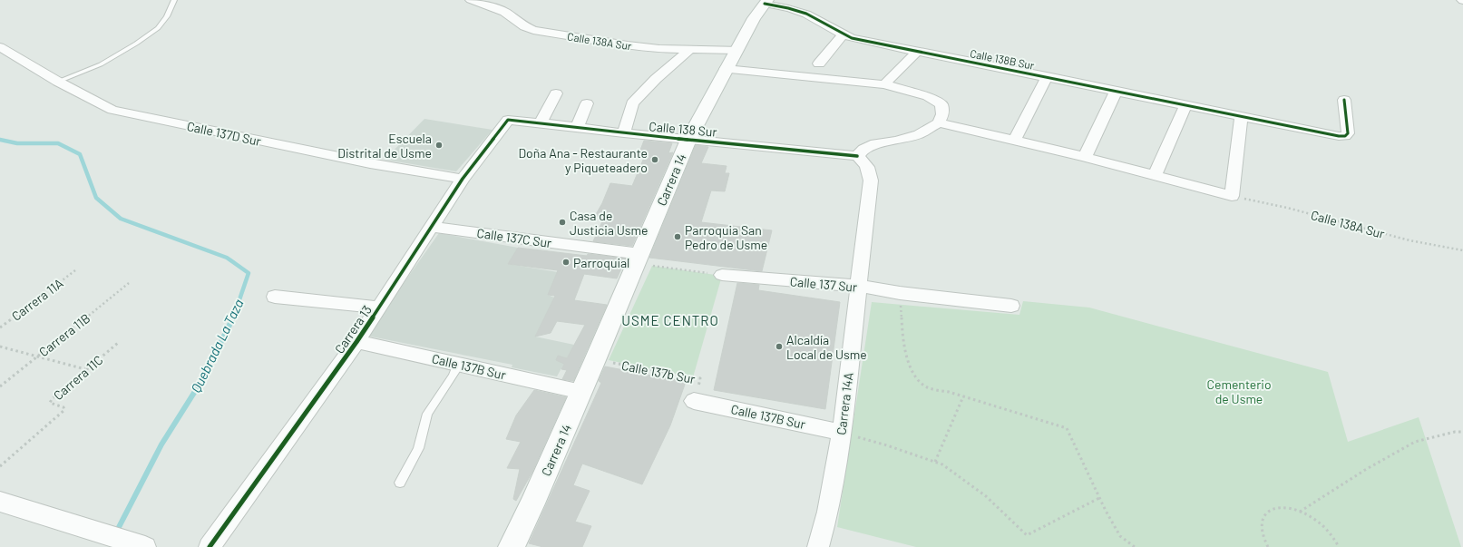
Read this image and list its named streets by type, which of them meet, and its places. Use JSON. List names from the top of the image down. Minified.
{"streets":{"street":["Calle 138A Sur","Calle 138B Sur","Calle 138 Sur","Calle 137D Sur","Carrera 14","Calle 137C Sur","Calle 137 Sur","Carrera 13","Calle 137B Sur","Carrera 14A"],"path":["Carrera 11A","Carrera 11B","Calle 137b Sur","Carrera 11C"]},"crossings":[["Calle 138A Sur","Carrera 14"],["Calle 138B Sur","Carrera 14"],["Calle 138 Sur","Carrera 14"],["Calle 138 Sur","Carrera 13"],["Calle 138 Sur","Carrera 14A"],["Calle 137D Sur","Carrera 13"],["Carrera 14","Calle 137C Sur"],["Carrera 14","Calle 137B Sur"],["Carrera 14","Calle 137b Sur"],["Calle 137C Sur","Carrera 13"],["Calle 137 Sur","Carrera 14A"],["Carrera 13","Calle 137B Sur"],["Calle 137B Sur","Calle 137b Sur"],["Calle 137B Sur","Carrera 14A"]],"districts":["USME CENTRO"],"water":["Quebrada La Taza"],"parks":["Cementerio de Usme"],"places":["Escuela Distrital de Usme","Doña Ana - Restaurante y Piqueteadero","Casa de Justicia Usme","Parroquia San Pedro de Usme","Parroquial","Alcaldía Local de Usme"]}
